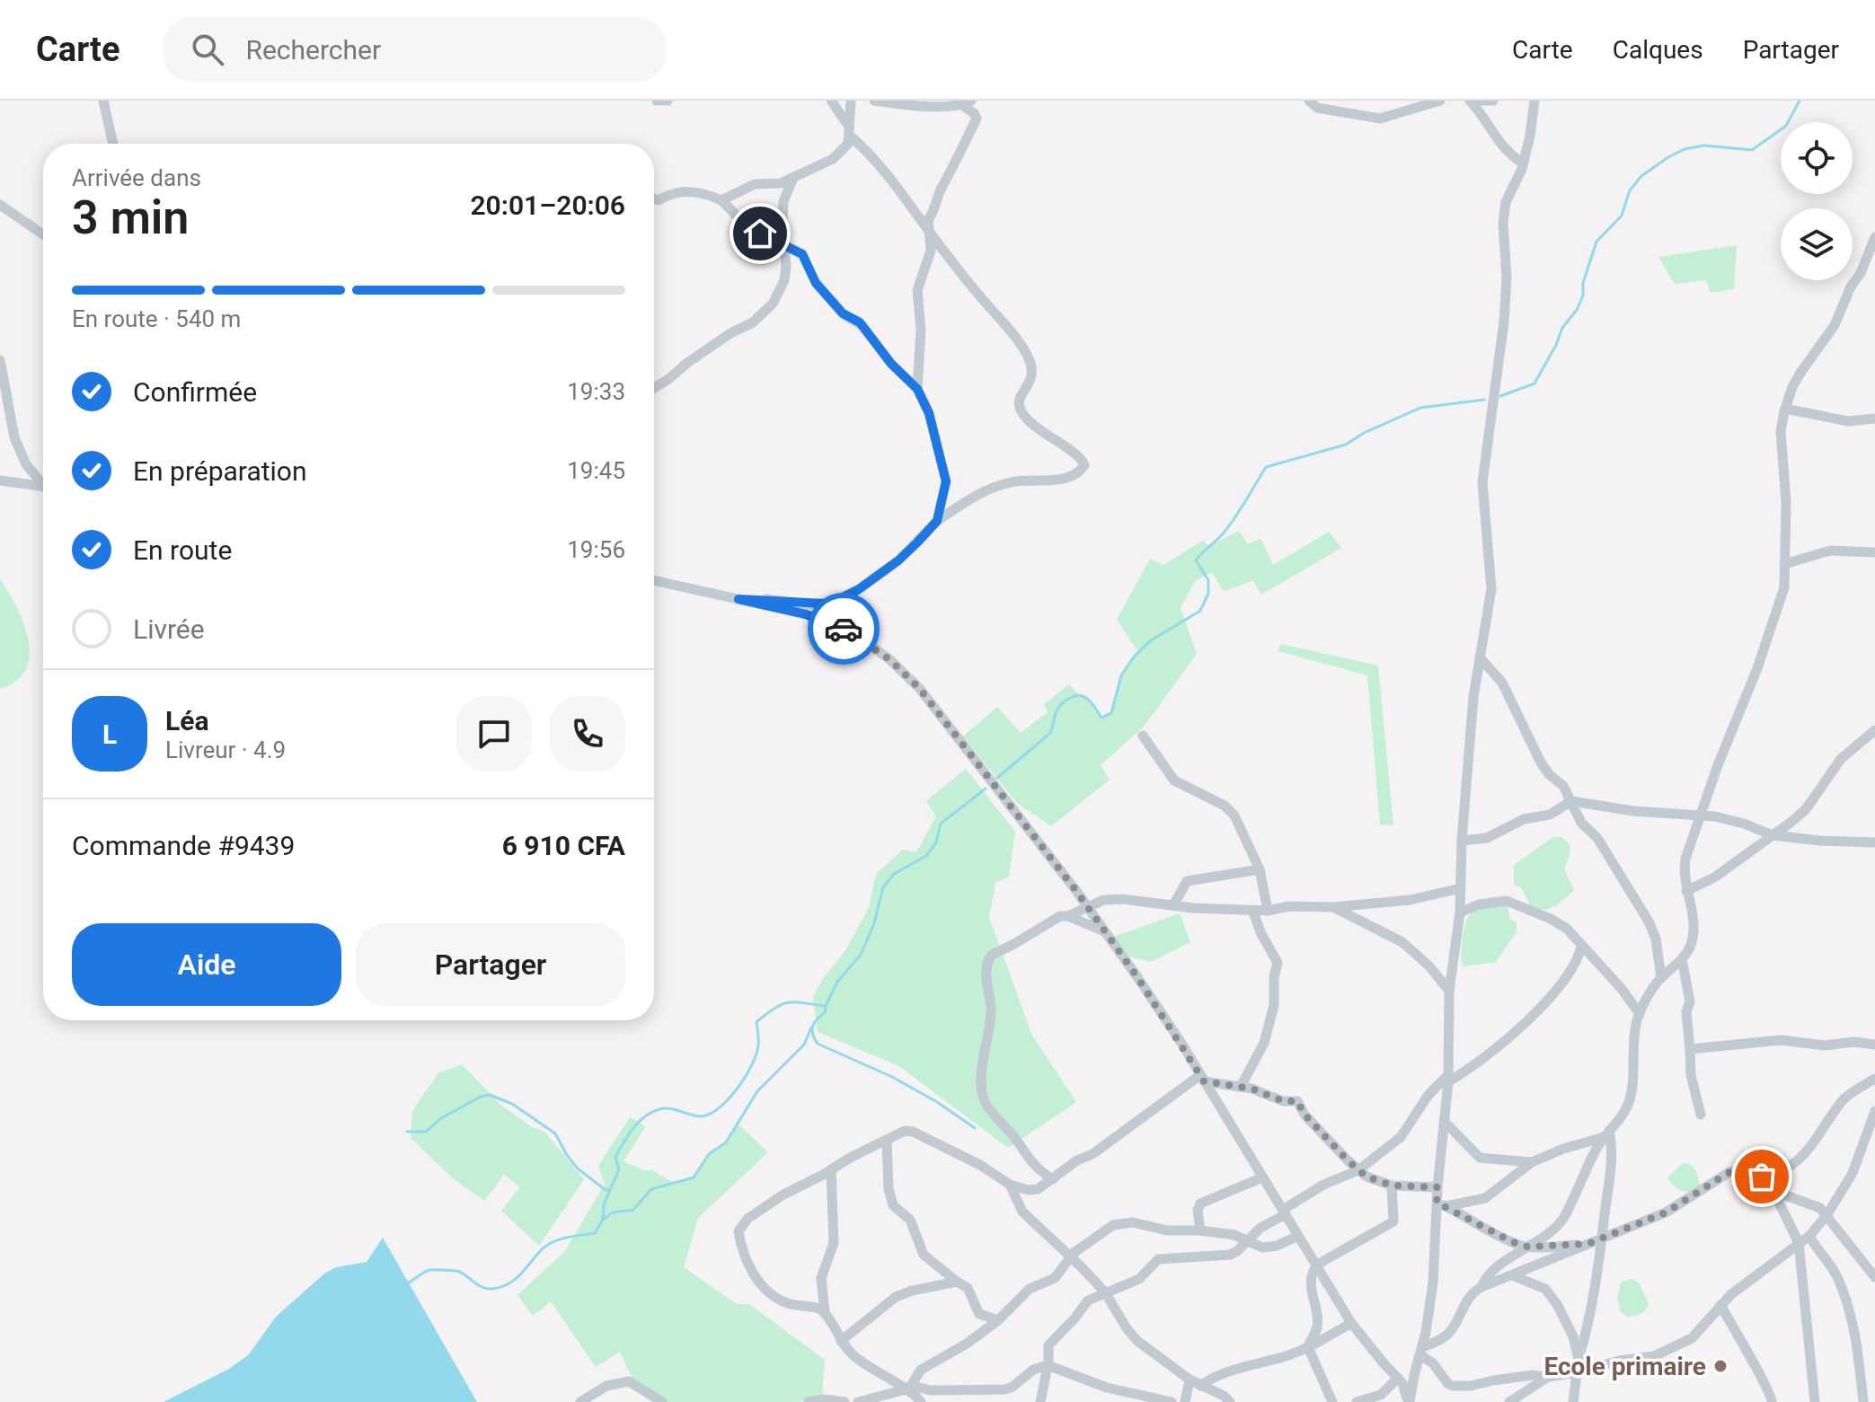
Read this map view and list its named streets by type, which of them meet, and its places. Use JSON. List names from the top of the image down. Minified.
{"places":["Ecole primaire"],"page":{"header":"Carte","search":"Rechercher","nav":["Carte","Calques","Partager"],"heading":["3 min","Arrivée dans","20:01–20:06"],"panel":["Léa","Livreur · 4.9","Commande #9439","6 910 CFA"],"bar":"En route · 540 m","list":[["Confirmée","19:33"],["En préparation","19:45"],["En route","19:56"],"Livrée"],"round":"L","buttons":["Aide","Partager"]}}
